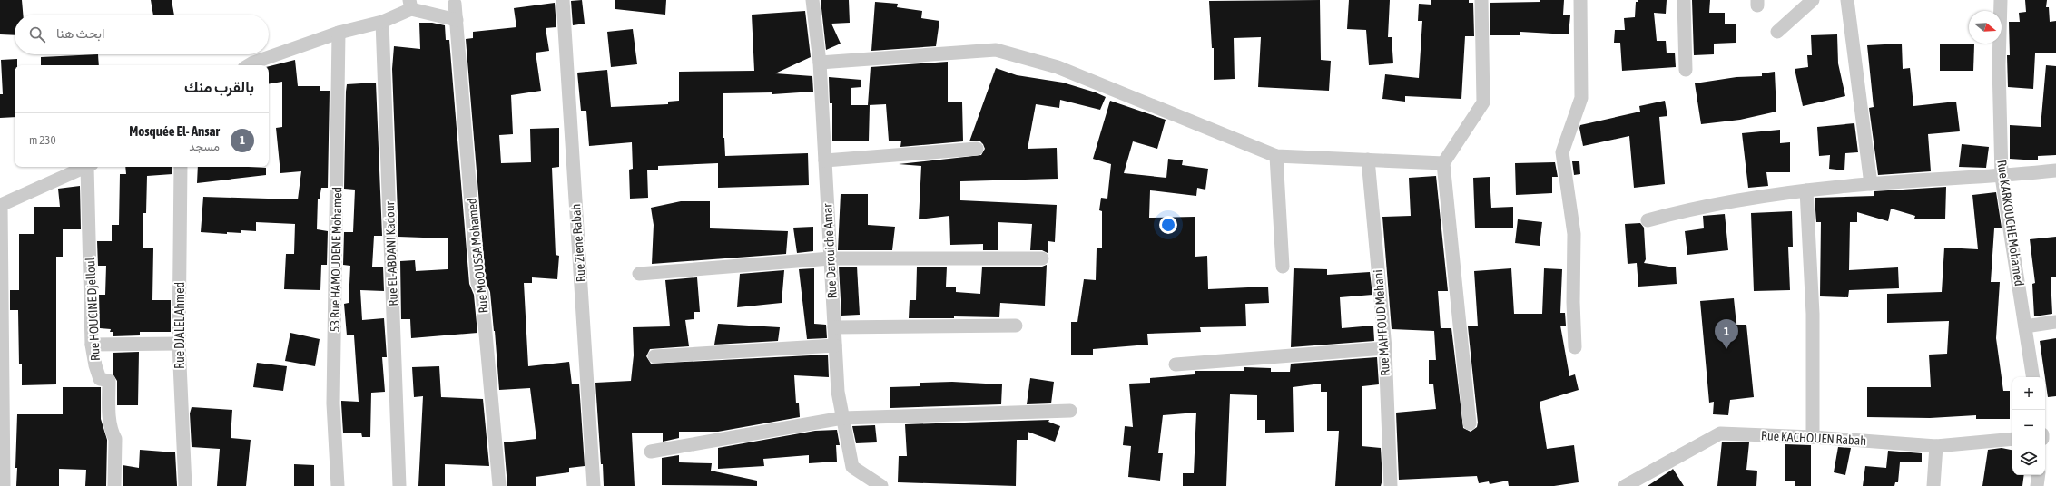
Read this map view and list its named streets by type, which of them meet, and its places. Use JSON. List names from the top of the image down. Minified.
{"streets":{"street":["Rue KARKOUCHE Mohamed","Rue Ziene Rabah","Rue Darouiche Amar","Rue EL-ABDANI Kadour","Rue MoOUSSA Mohamed","53 Rue HAMOUDENE Mohamed","Rue HOUCINE Djelloul","Rue MAHFOUD Mehani","Rue DJALEL Ahmed","Rue KACHOUEN Rabah"]},"north":"right","page":{"search":"ابحث هنا","heading":"بالقرب منك","list":[{"mark":"1","name":"Mosquée El- Ansar","note":"مسجد","value":"230 m"}],"pins":"1","map_buttons":["+","−"]}}
